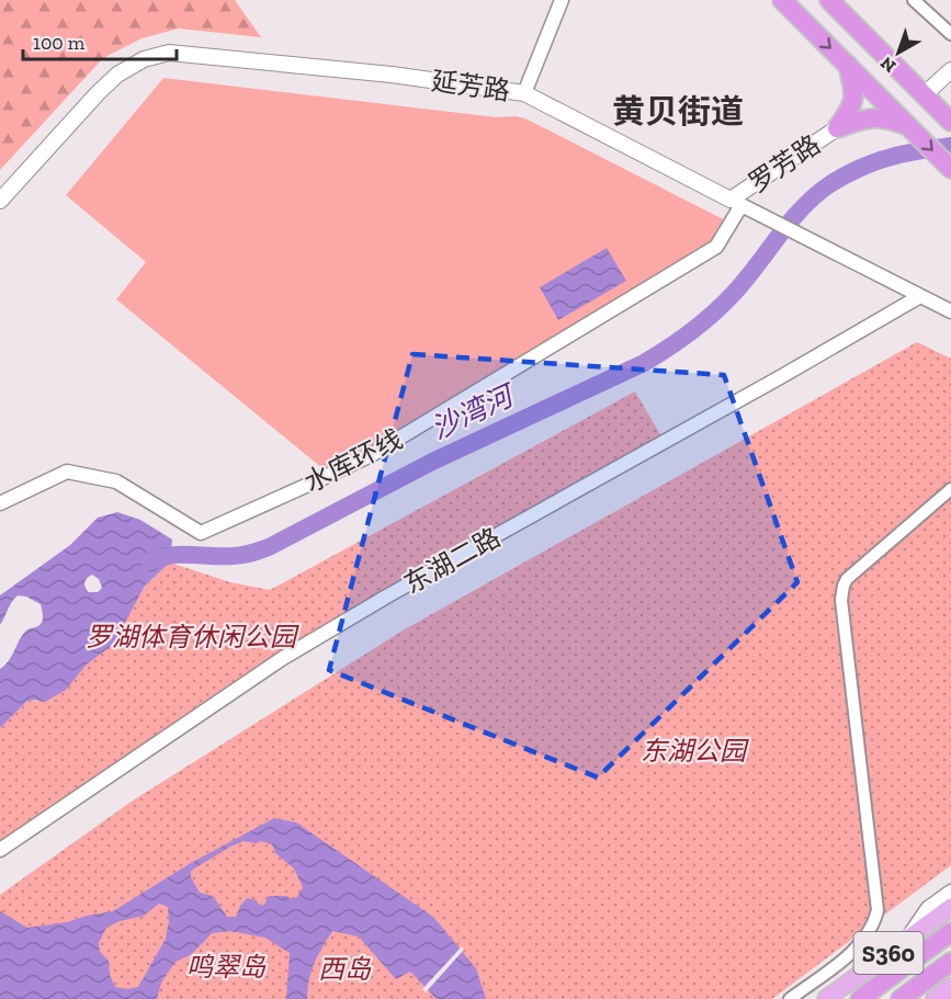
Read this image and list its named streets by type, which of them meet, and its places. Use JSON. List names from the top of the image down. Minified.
{"streets":{"highway":["S360"],"main road":["延芳路","罗芳路"],"street":["水库环线","东湖二路"]},"crossings":[["延芳路","罗芳路"],["延芳路","水库环线"],["延芳路","东湖二路"],["罗芳路","水库环线"]],"districts":["黄贝街道"],"water":["沙湾河"],"parks":["罗湖体育休闲公园","东湖公园","鸣翠岛","西岛"],"scale_bar":"100 m","north":"bottom left"}
